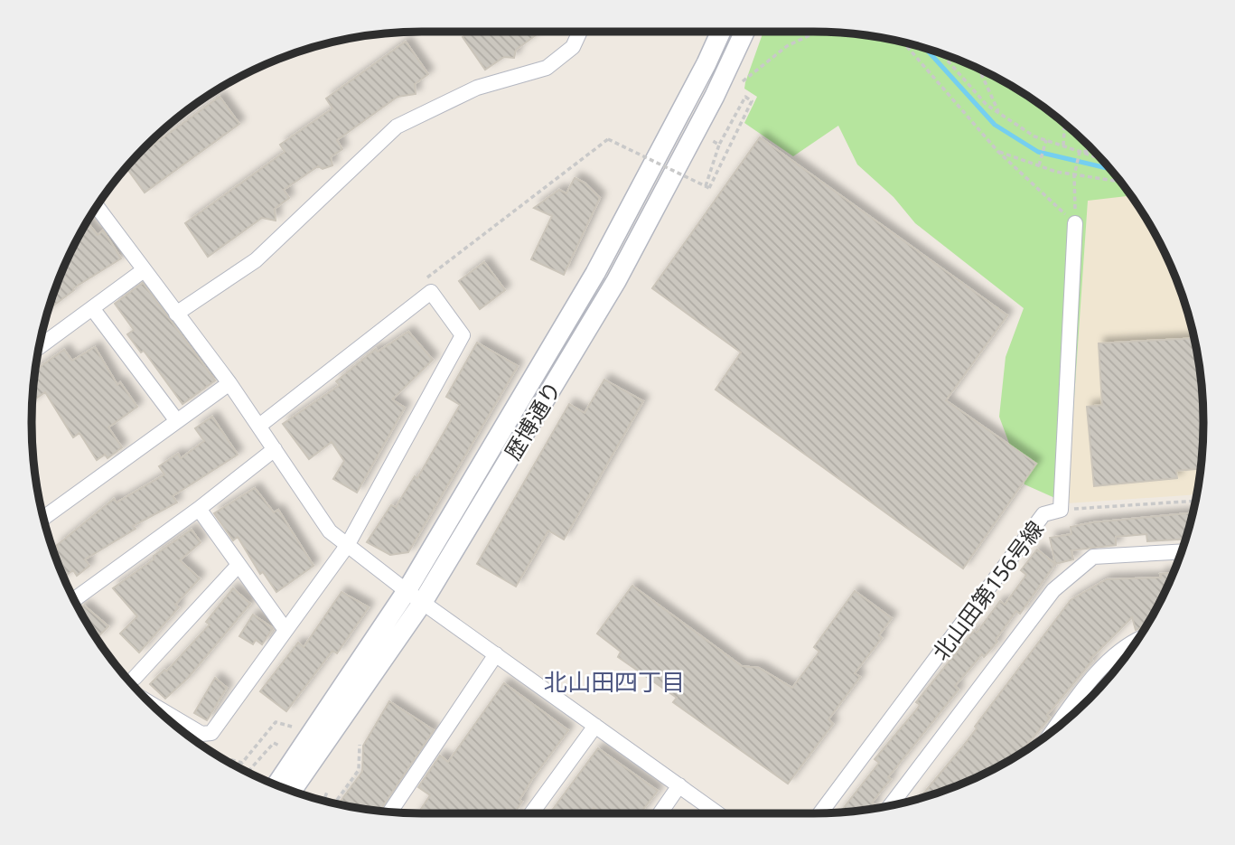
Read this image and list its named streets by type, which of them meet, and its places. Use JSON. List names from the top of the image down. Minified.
{"streets":{"street":["歴博通り","北山田第156号線"]},"districts":["北山田四丁目"]}
